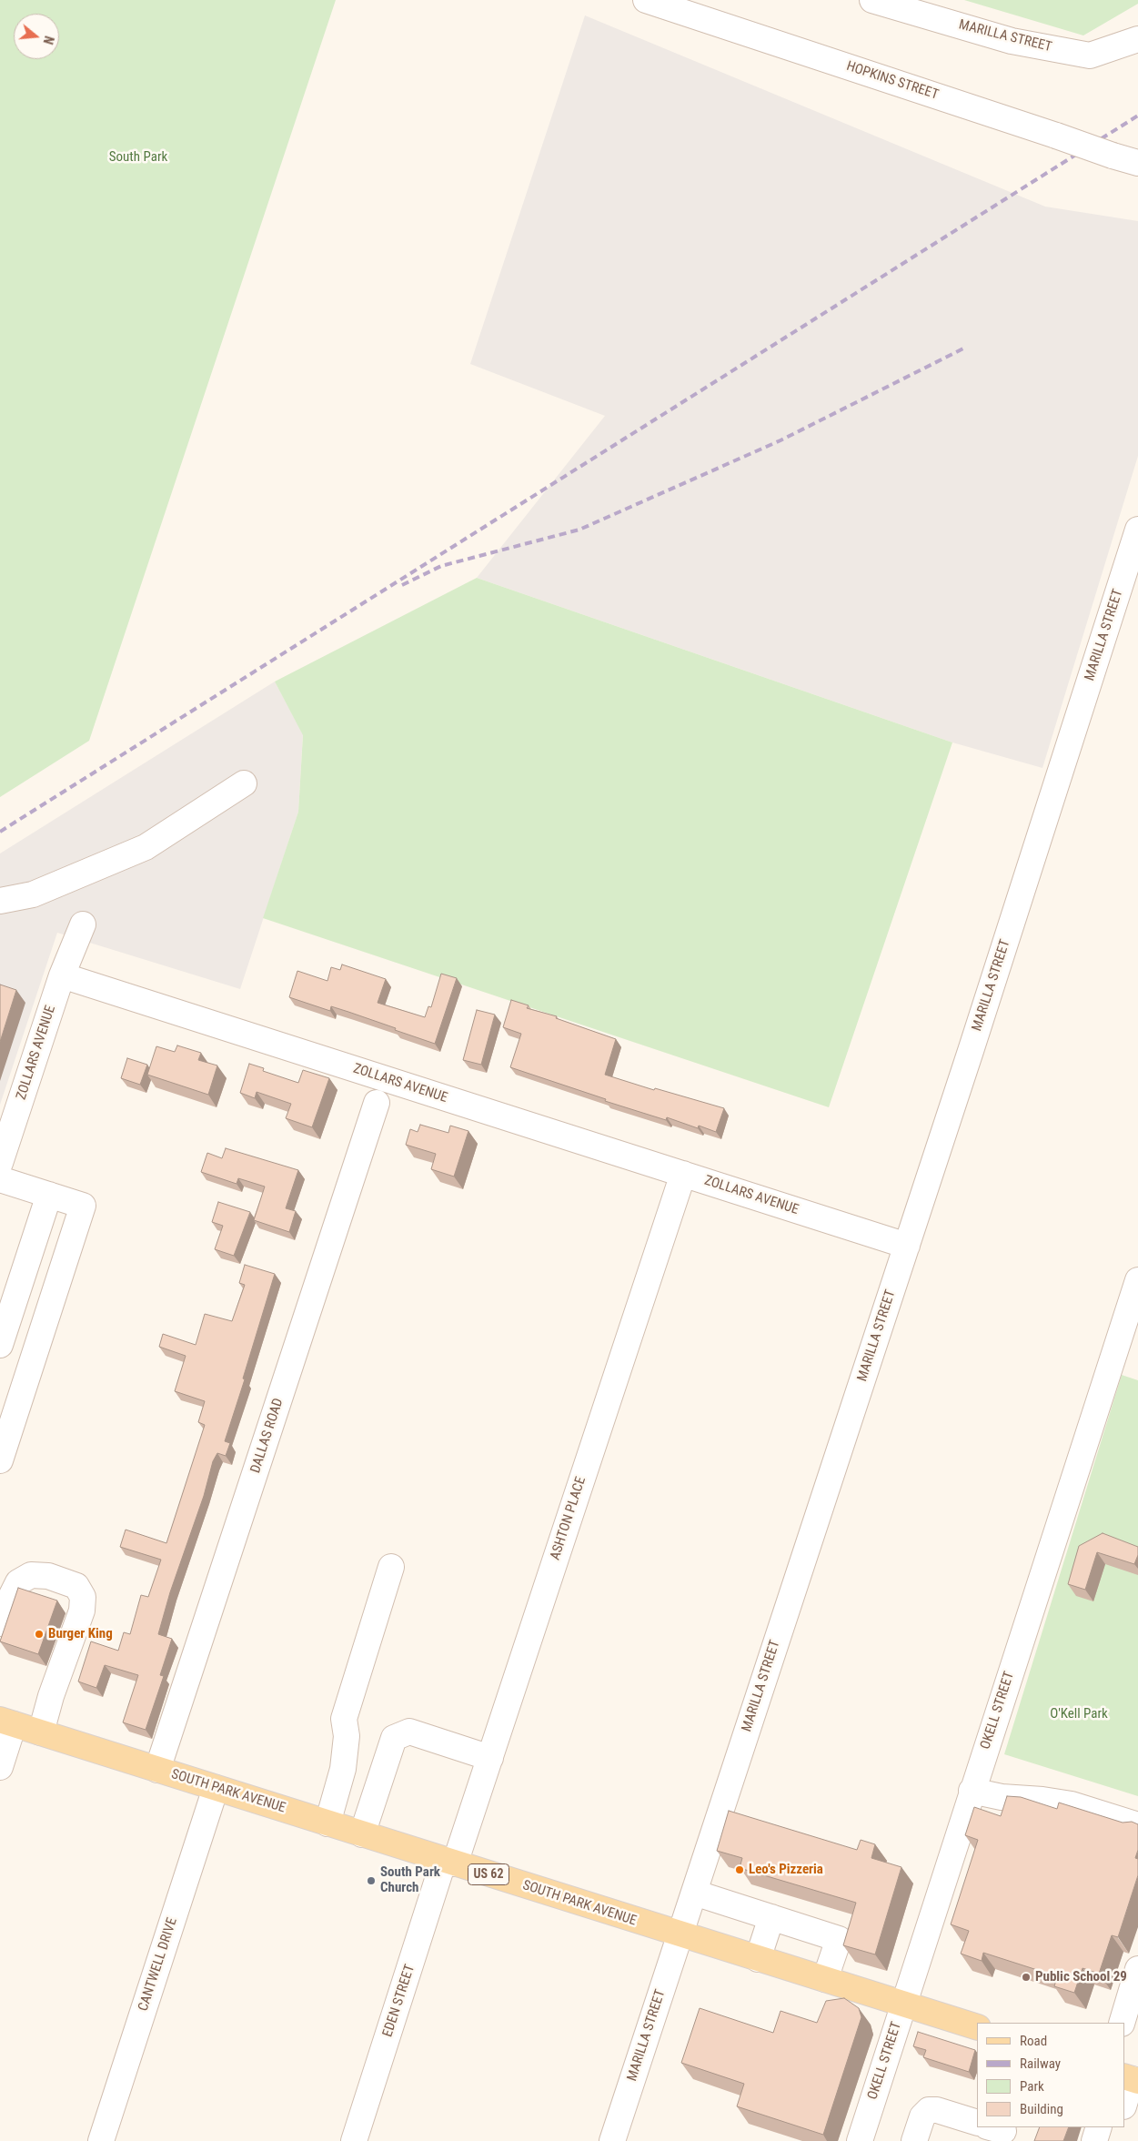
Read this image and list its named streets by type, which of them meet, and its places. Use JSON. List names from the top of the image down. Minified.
{"streets":{"main road":["SOUTH PARK AVENUE","US 62"],"street":["MARILLA STREET","HOPKINS STREET","ZOLLARS AVENUE","DALLAS ROAD","ASHTON PLACE","OKELL STREET","CANTWELL DRIVE","EDEN STREET"]},"crossings":[["MARILLA STREET","ZOLLARS AVENUE"],["MARILLA STREET","SOUTH PARK AVENUE"],["ZOLLARS AVENUE","ASHTON PLACE"],["DALLAS ROAD","SOUTH PARK AVENUE"],["ASHTON PLACE","SOUTH PARK AVENUE"],["ASHTON PLACE","EDEN STREET"],["OKELL STREET","SOUTH PARK AVENUE"],["SOUTH PARK AVENUE","CANTWELL DRIVE"],["SOUTH PARK AVENUE","EDEN STREET"]],"parks":["South Park","O'Kell Park"],"places":["Burger King","Leo's Pizzeria","South Park Church","Public School 29"],"legend":["Road","Railway","Park","Building"],"north":"right"}
